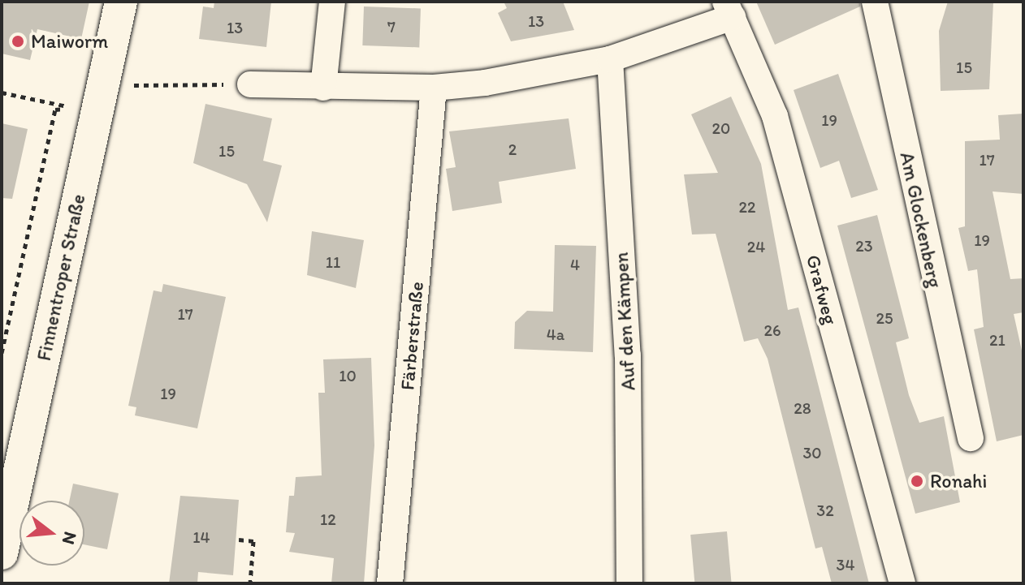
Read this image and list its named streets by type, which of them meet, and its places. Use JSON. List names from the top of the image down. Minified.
{"streets":{"street":["Am Glockenberg","Finnentroper Straße","Grafweg","Auf den Kämpen","Färberstraße"]},"places":["Maiworm","Ronahi"],"house_numbers":["13","7","13","15","19","20","2","15","17","22","19","23","24","11","4","17","25","26","4a","21","10","19","28","30","32","12","14","34"],"north":"right"}
